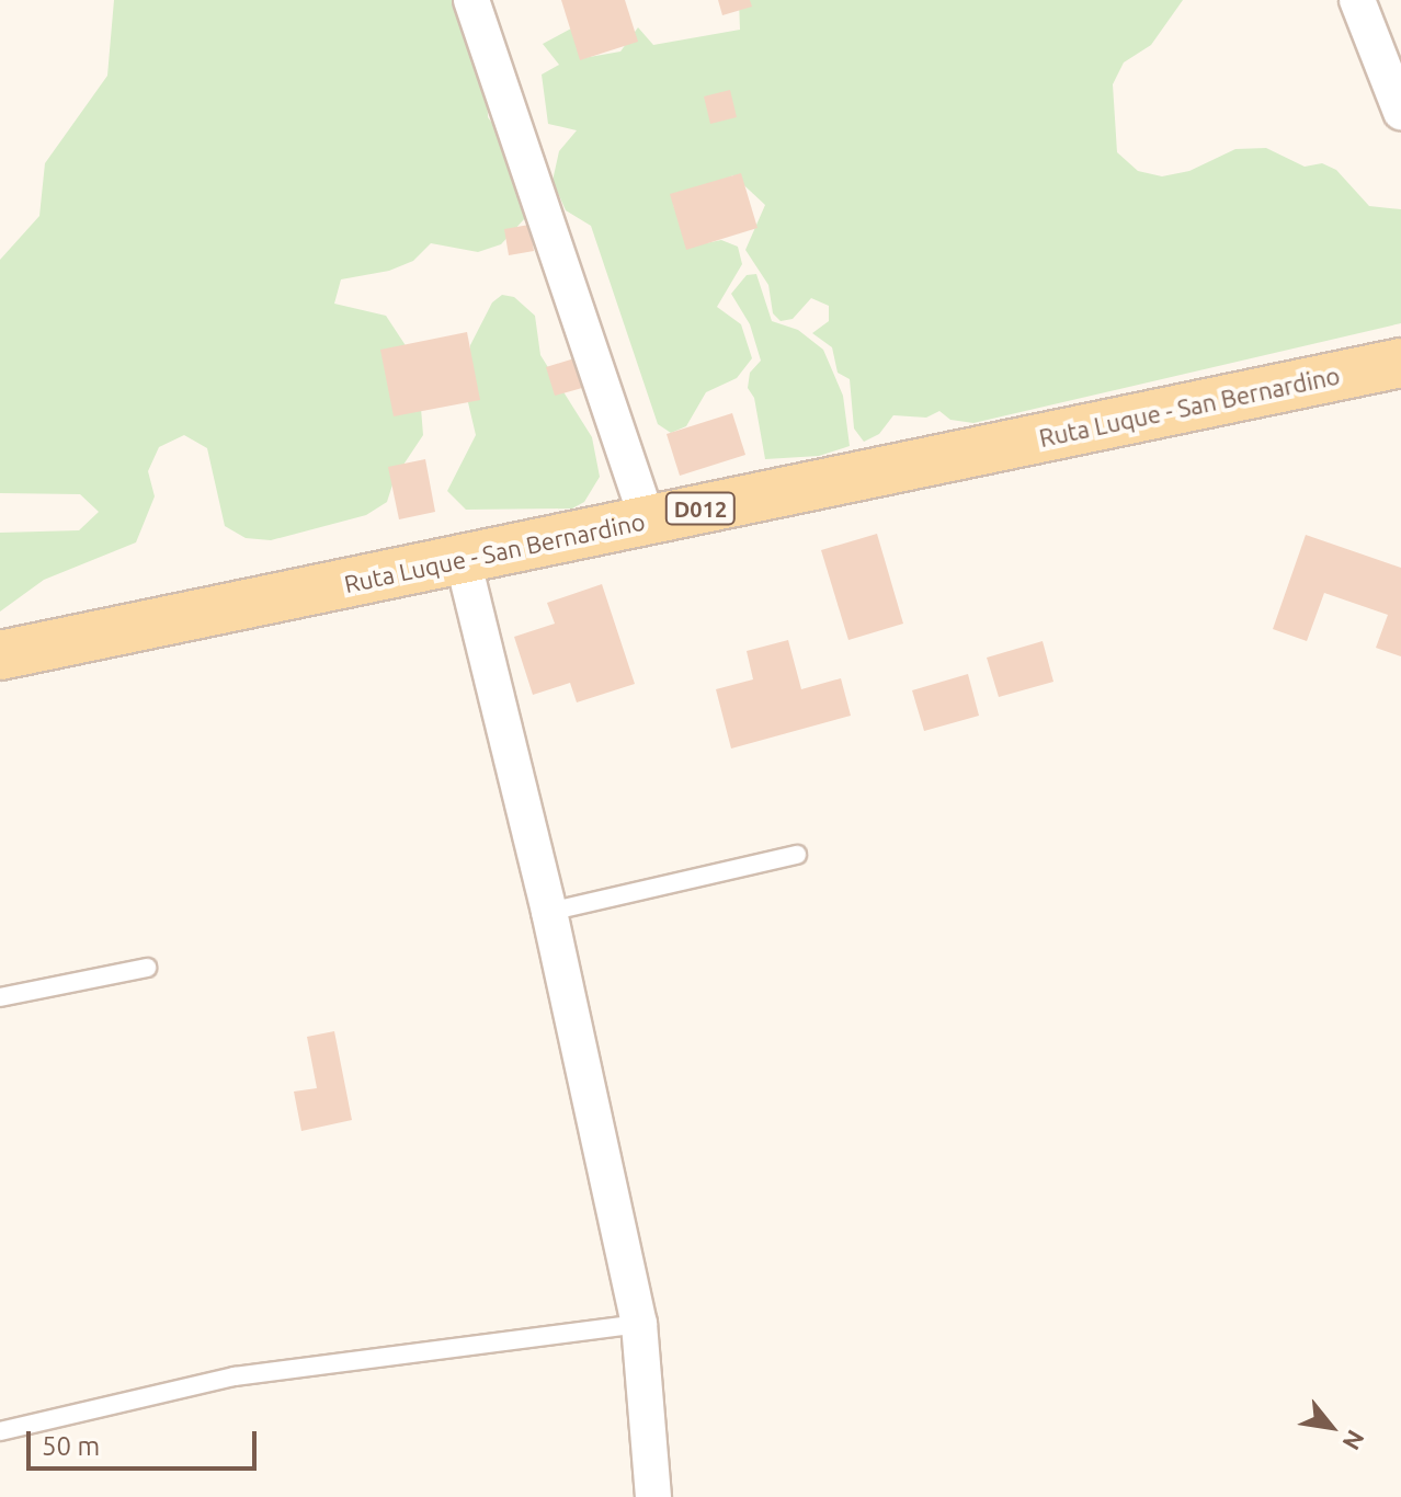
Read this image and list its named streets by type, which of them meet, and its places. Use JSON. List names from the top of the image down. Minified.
{"streets":{"main road":["Ruta Luque - San Bernardino","D012"]},"scale_bar":"50 m","north":"bottom right"}
